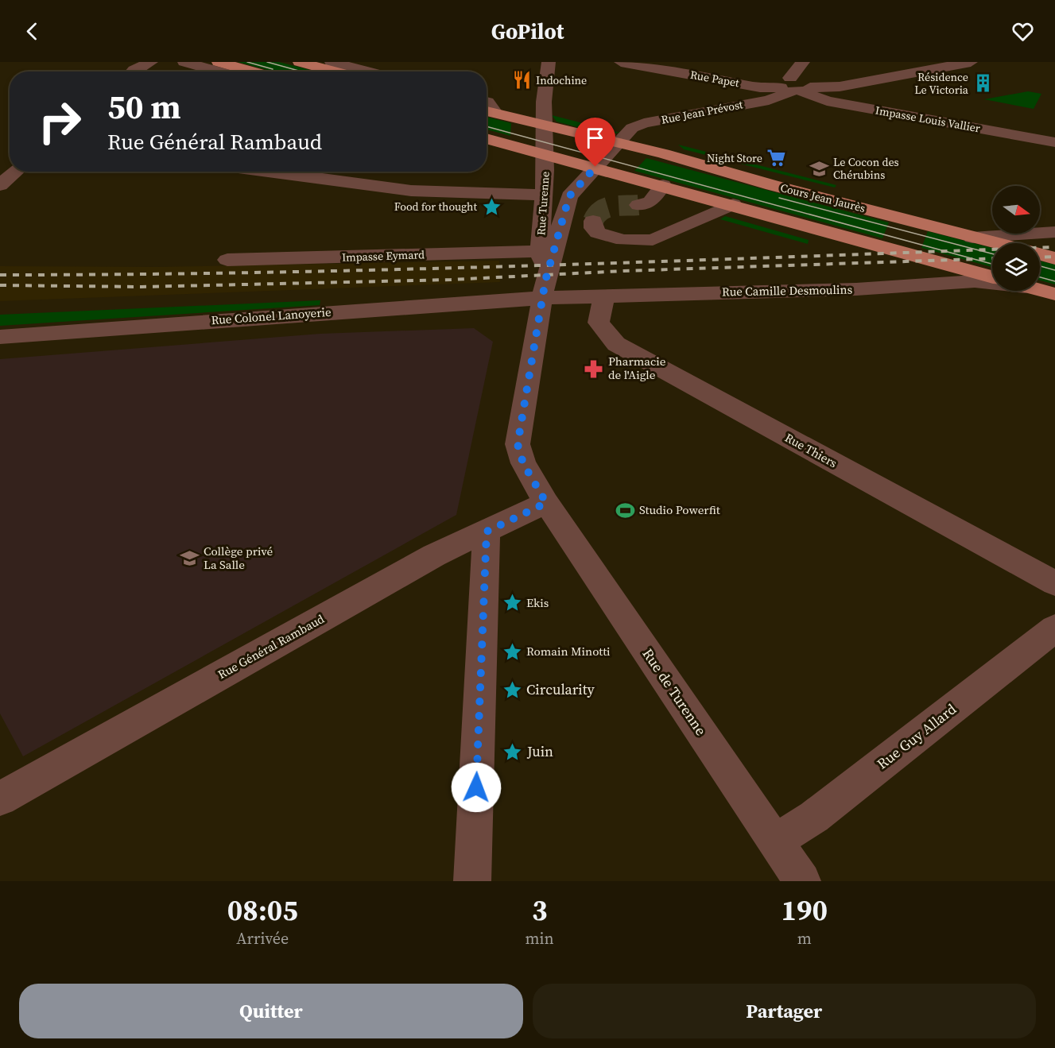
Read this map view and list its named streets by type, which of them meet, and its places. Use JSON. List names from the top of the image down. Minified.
{"streets":{"main road":["Cours Jean Jaurès"],"street":["Rue Papet","Rue Jean Prévost","Impasse Louis Vallier","Rue Turenne","Impasse Eymard","Rue Camille Desmoulins","Rue Colonel Lanoyerie","Rue Thiers","Rue Général Rambaud","Rue de Turenne","Rue Guy Allard"]},"crossings":[["Rue Papet","Rue Jean Prévost"],["Rue Papet","Impasse Louis Vallier"],["Rue Jean Prévost","Impasse Louis Vallier"],["Rue Jean Prévost","Cours Jean Jaurès"],["Rue Turenne","Impasse Eymard"],["Rue Turenne","Rue Camille Desmoulins"],["Rue Turenne","Rue Colonel Lanoyerie"],["Rue Turenne","Rue Général Rambaud"],["Rue Turenne","Rue de Turenne"],["Rue Camille Desmoulins","Rue Colonel Lanoyerie"],["Rue Camille Desmoulins","Rue Thiers"],["Rue Général Rambaud","Rue de Turenne"],["Rue de Turenne","Rue Guy Allard"]],"places":{"restaurant":["Indochine"],"building":["Résidence Le Victoria"],"supermarket":["Night Store"],"school or university":["Le Cocon des Chérubins","Collège privé La Salle"],"place":["Food for thought","Ekis","Romain Minotti","Circularity","Juin"],"pharmacy":["Pharmacie de l'Aigle"],"sports":["Studio Powerfit"]},"north":"right","page":{"header":"GoPilot","turn":["50 m","Rue Général Rambaud"],"eta":["08:05","Arrivée","3","min","190","m"],"buttons":["Quitter","Partager"]}}
